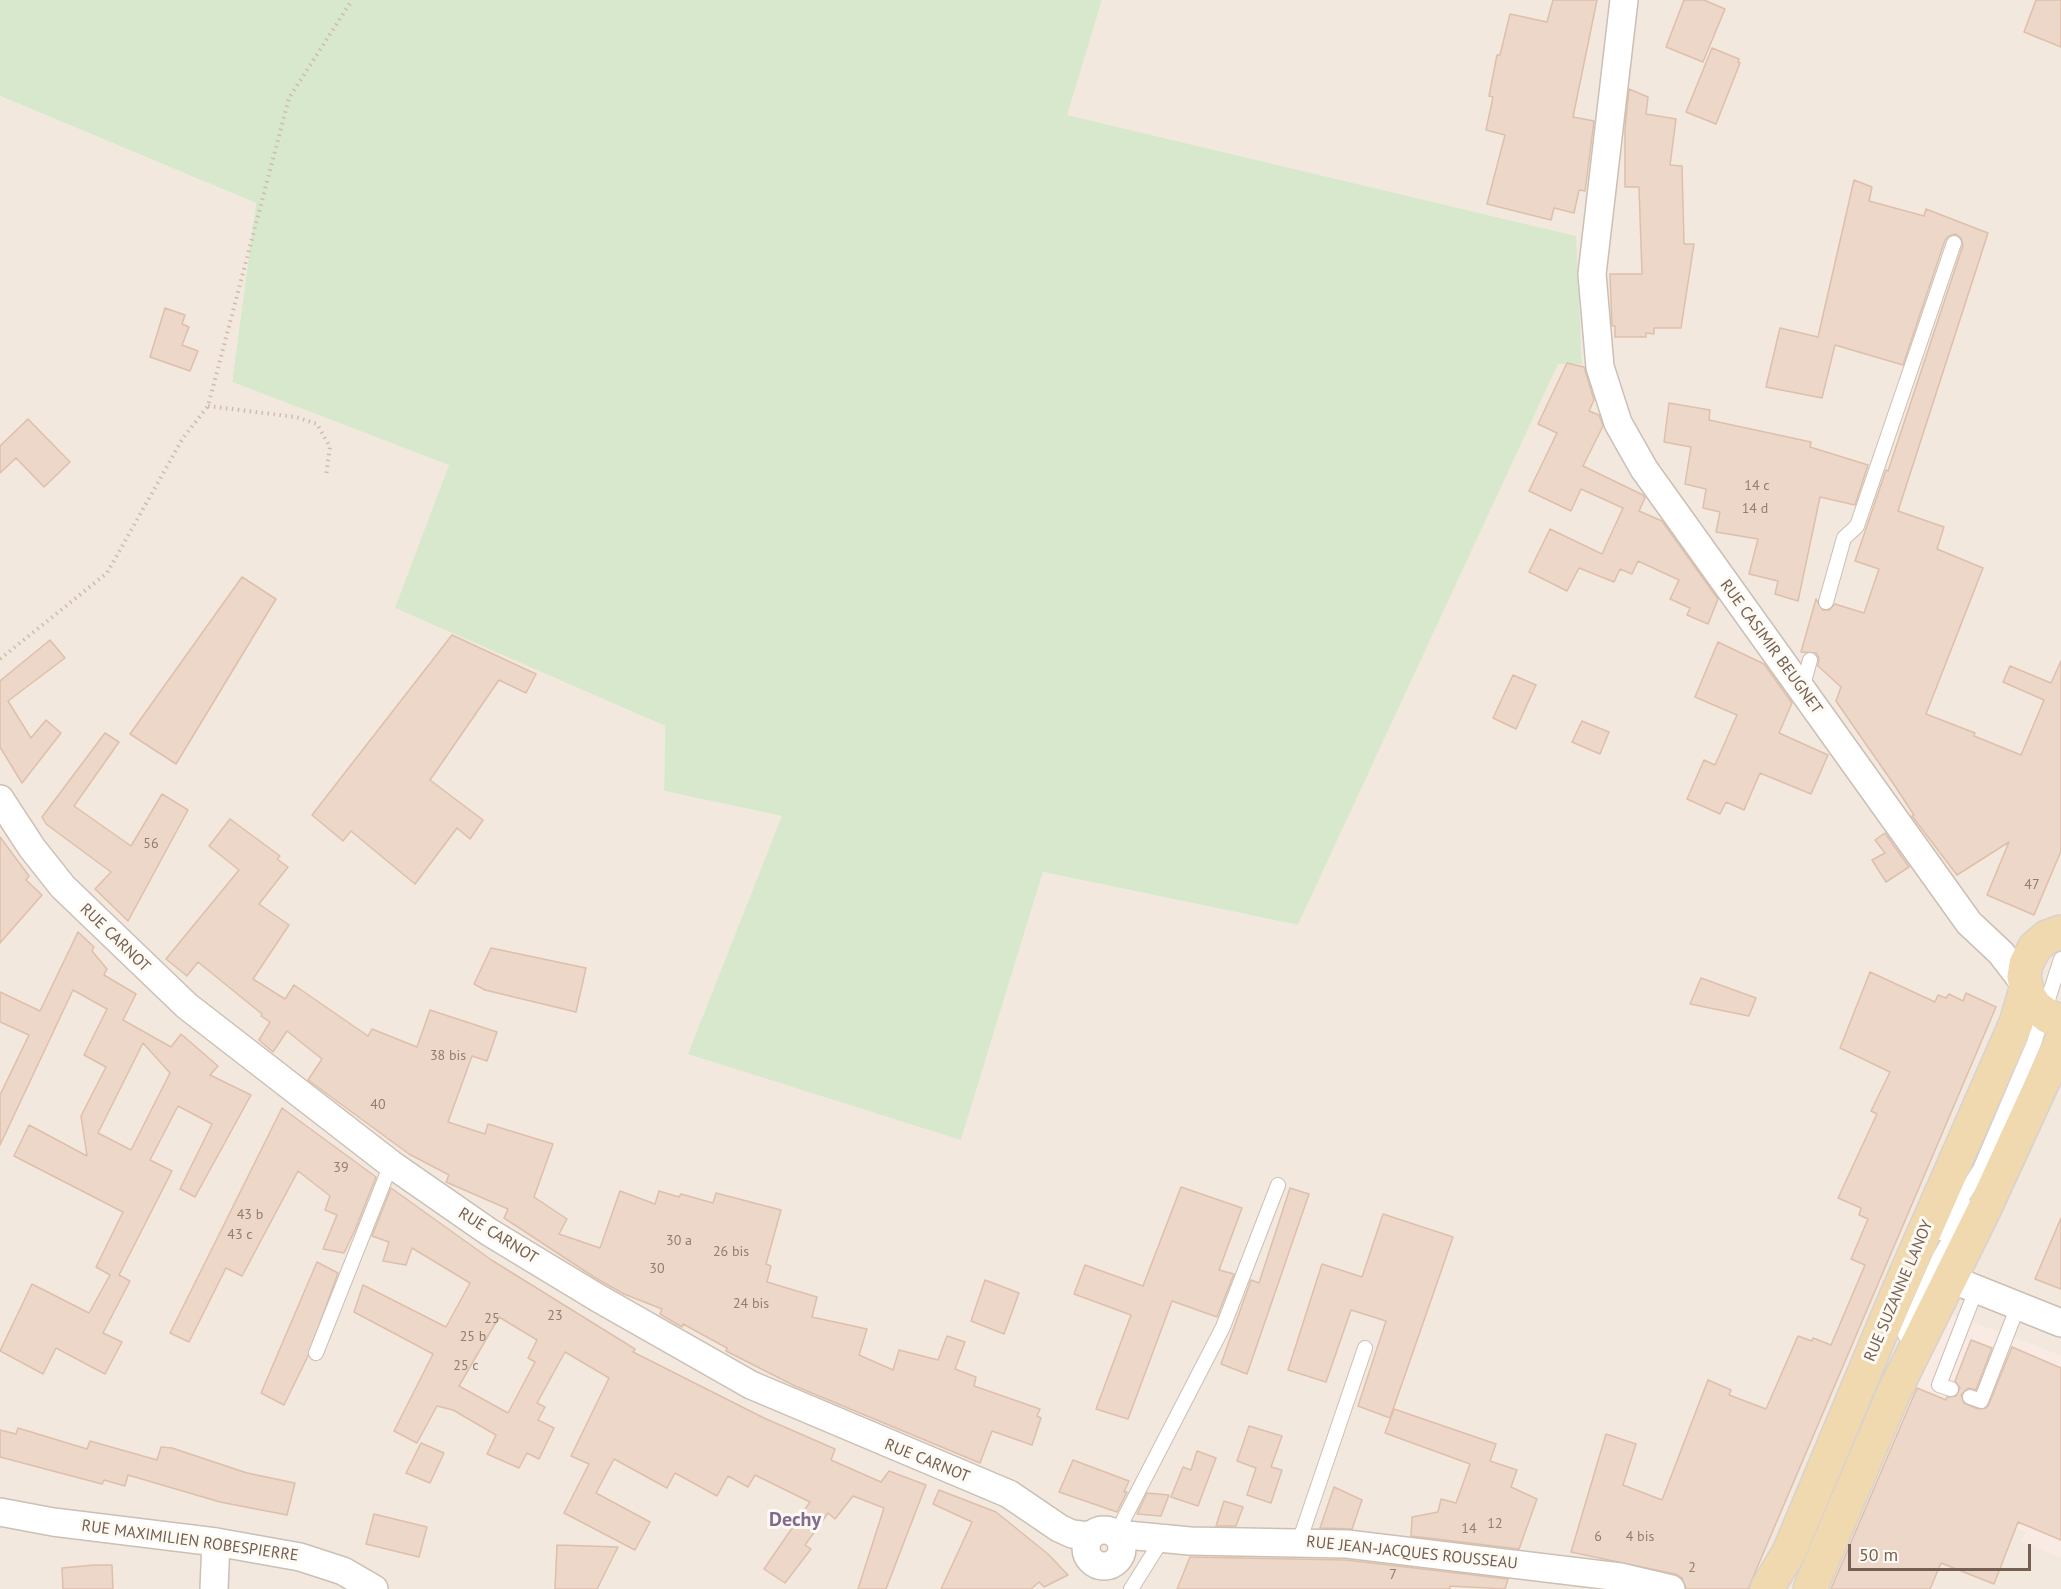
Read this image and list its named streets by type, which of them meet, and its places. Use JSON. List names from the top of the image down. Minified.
{"streets":{"main road":["RUE SUZANNE LANOY"],"street":["RUE CASIMIR BEUGNET","RUE CARNOT","RUE MAXIMILIEN ROBESPIERRE","RUE JEAN-JACQUES ROUSSEAU"]},"crossings":[["RUE CASIMIR BEUGNET","RUE SUZANNE LANOY"],["RUE CARNOT","RUE JEAN-JACQUES ROUSSEAU"]],"districts":["Dechy"],"house_numbers":["14 c","14 d","56","47","38 bis","40","39","43 b","43 c","30 a","26 bis","30","24 bis","23","25","25 b","25 c","12","14","6","4 bis","2","7"],"scale_bar":"50 m"}
